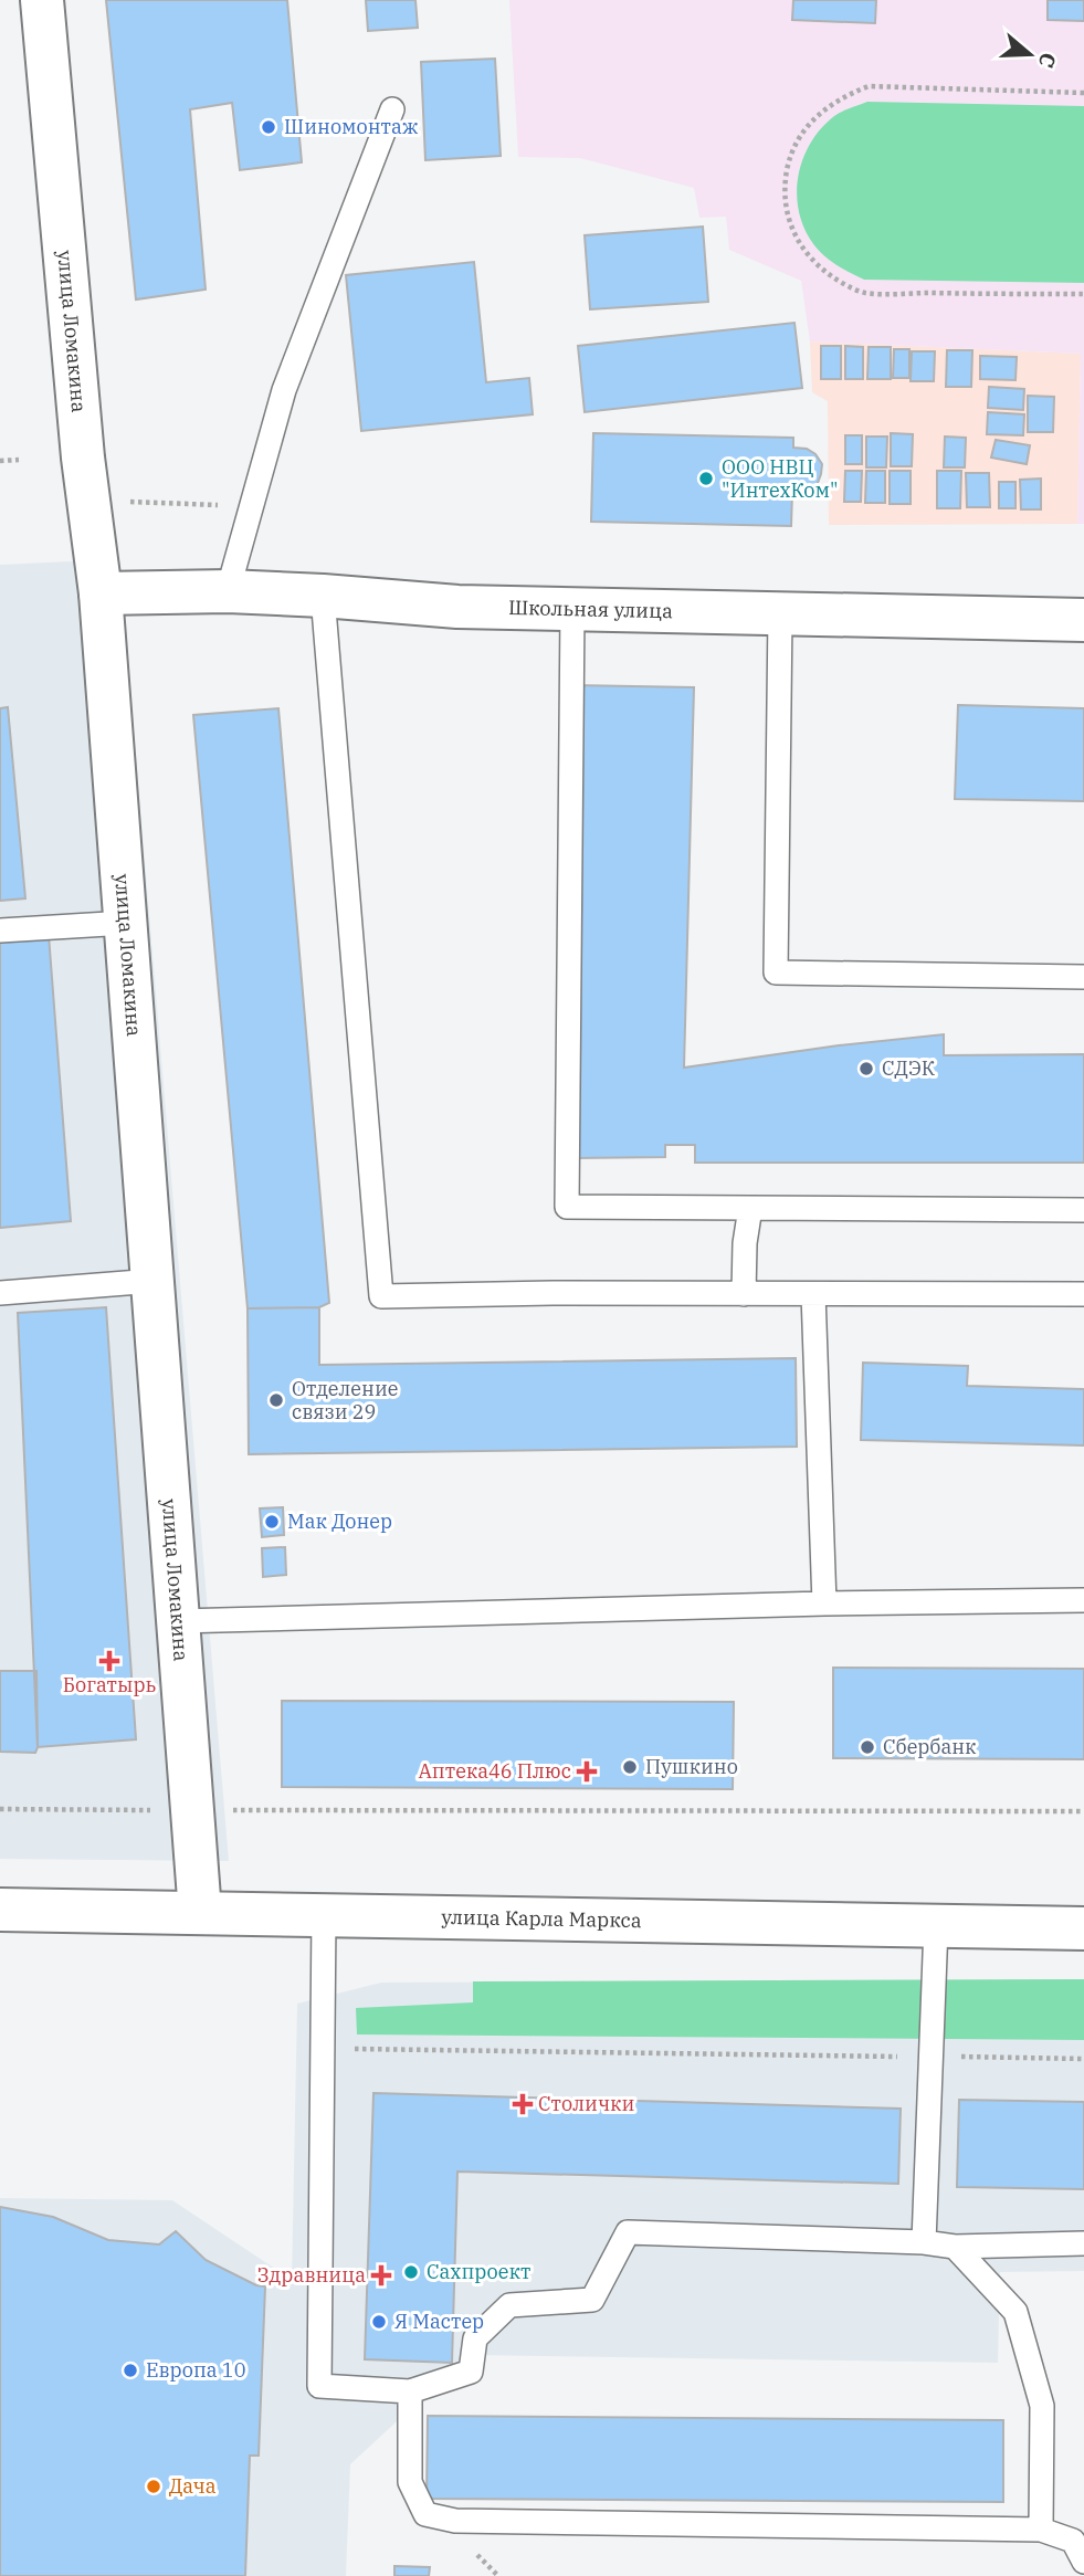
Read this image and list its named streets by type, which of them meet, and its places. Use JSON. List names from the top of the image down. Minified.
{"streets":{"main road":["улица Ломакина","Школьная улица","улица Карла Маркса"]},"crossings":[["улица Ломакина","Школьная улица"],["улица Ломакина","улица Карла Маркса"]],"places":{"other":["Шиномонтаж","ООО НВЦ \"ИнтехКом\"","СДЭК","Отделение связи 29","Мак Донер","Сбербанк","Пушкино","Сахпроект","Я Мастер","Европа 10","Дача"],"health":["Богатырь","Аптека46 Плюс","Столички","Здравница"]},"north":"right"}
